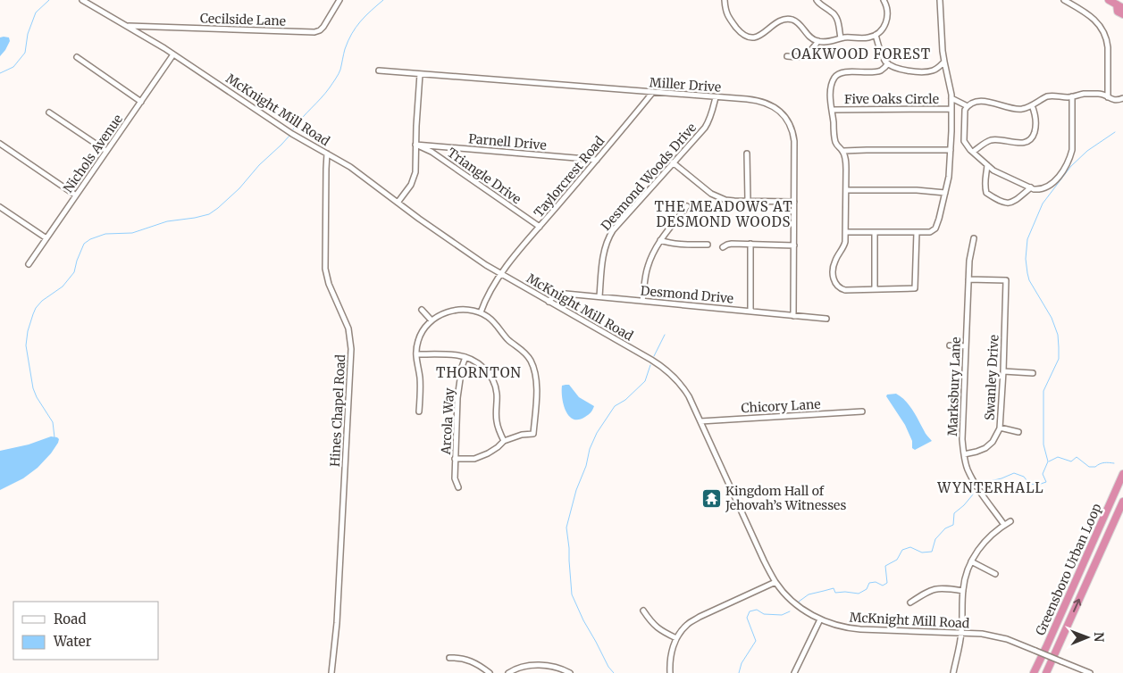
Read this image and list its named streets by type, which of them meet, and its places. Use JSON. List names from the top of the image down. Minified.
{"streets":{"highway":["Greensboro Urban Loop"],"street":["Cecilside Lane","Miller Drive","Five Oaks Circle","McKnight Mill Road","Parnell Drive","Nichols Avenue","Triangle Drive","Taylorcrest Road","Desmond Woods Drive","Desmond Drive","Swanley Drive","Marksbury Lane","Chicory Lane","Hines Chapel Road","Arcola Way"]},"crossings":[["Cecilside Lane","McKnight Mill Road"],["Miller Drive","Taylorcrest Road"],["Miller Drive","Desmond Woods Drive"],["Miller Drive","Desmond Drive"],["McKnight Mill Road","Nichols Avenue"],["McKnight Mill Road","Taylorcrest Road"],["McKnight Mill Road","Desmond Drive"],["McKnight Mill Road","Chicory Lane"],["McKnight Mill Road","Hines Chapel Road"],["Parnell Drive","Triangle Drive"],["Parnell Drive","Taylorcrest Road"],["Triangle Drive","Taylorcrest Road"],["Desmond Woods Drive","Desmond Drive"],["Swanley Drive","Marksbury Lane"]],"districts":["OAKWOOD FOREST","THE MEADOWS AT DESMOND WOODS","THORNTON","WYNTERHALL"],"places":{"temple":["Kingdom Hall of Jehovah’s Witnesses"]},"legend":["Road","Water"],"north":"right"}
